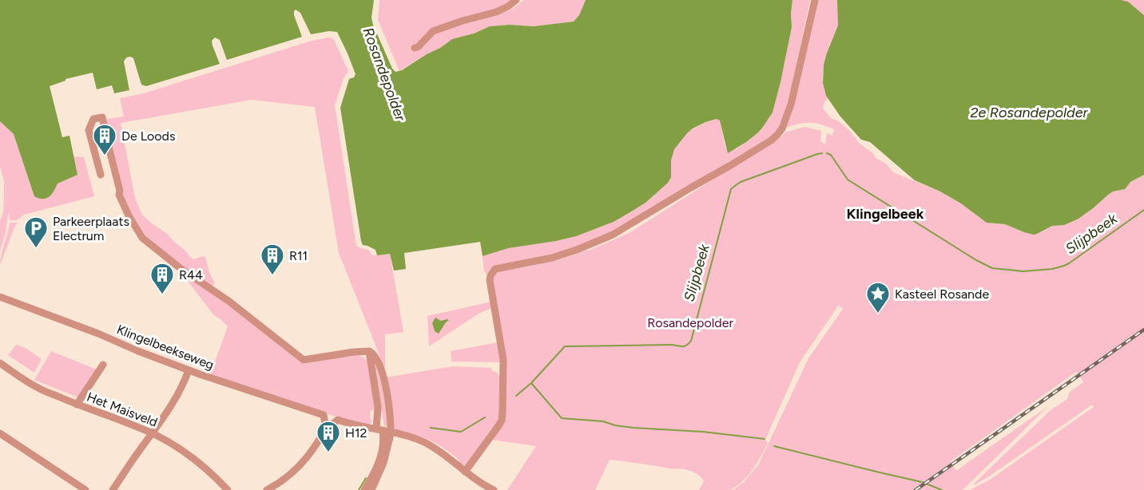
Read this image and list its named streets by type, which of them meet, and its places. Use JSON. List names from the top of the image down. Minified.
{"streets":{"street":["Klingelbeekseweg","Het Maisveld"]},"districts":["Klingelbeek"],"water":["Rosandepolder","2e Rosandepolder","Slijpbeek"],"parks":["Rosandepolder"],"places":{"building":["De Loods","R11","R44","H12"],"parking":["Parkeerplaats Electrum"],"place":["Kasteel Rosande"]}}
